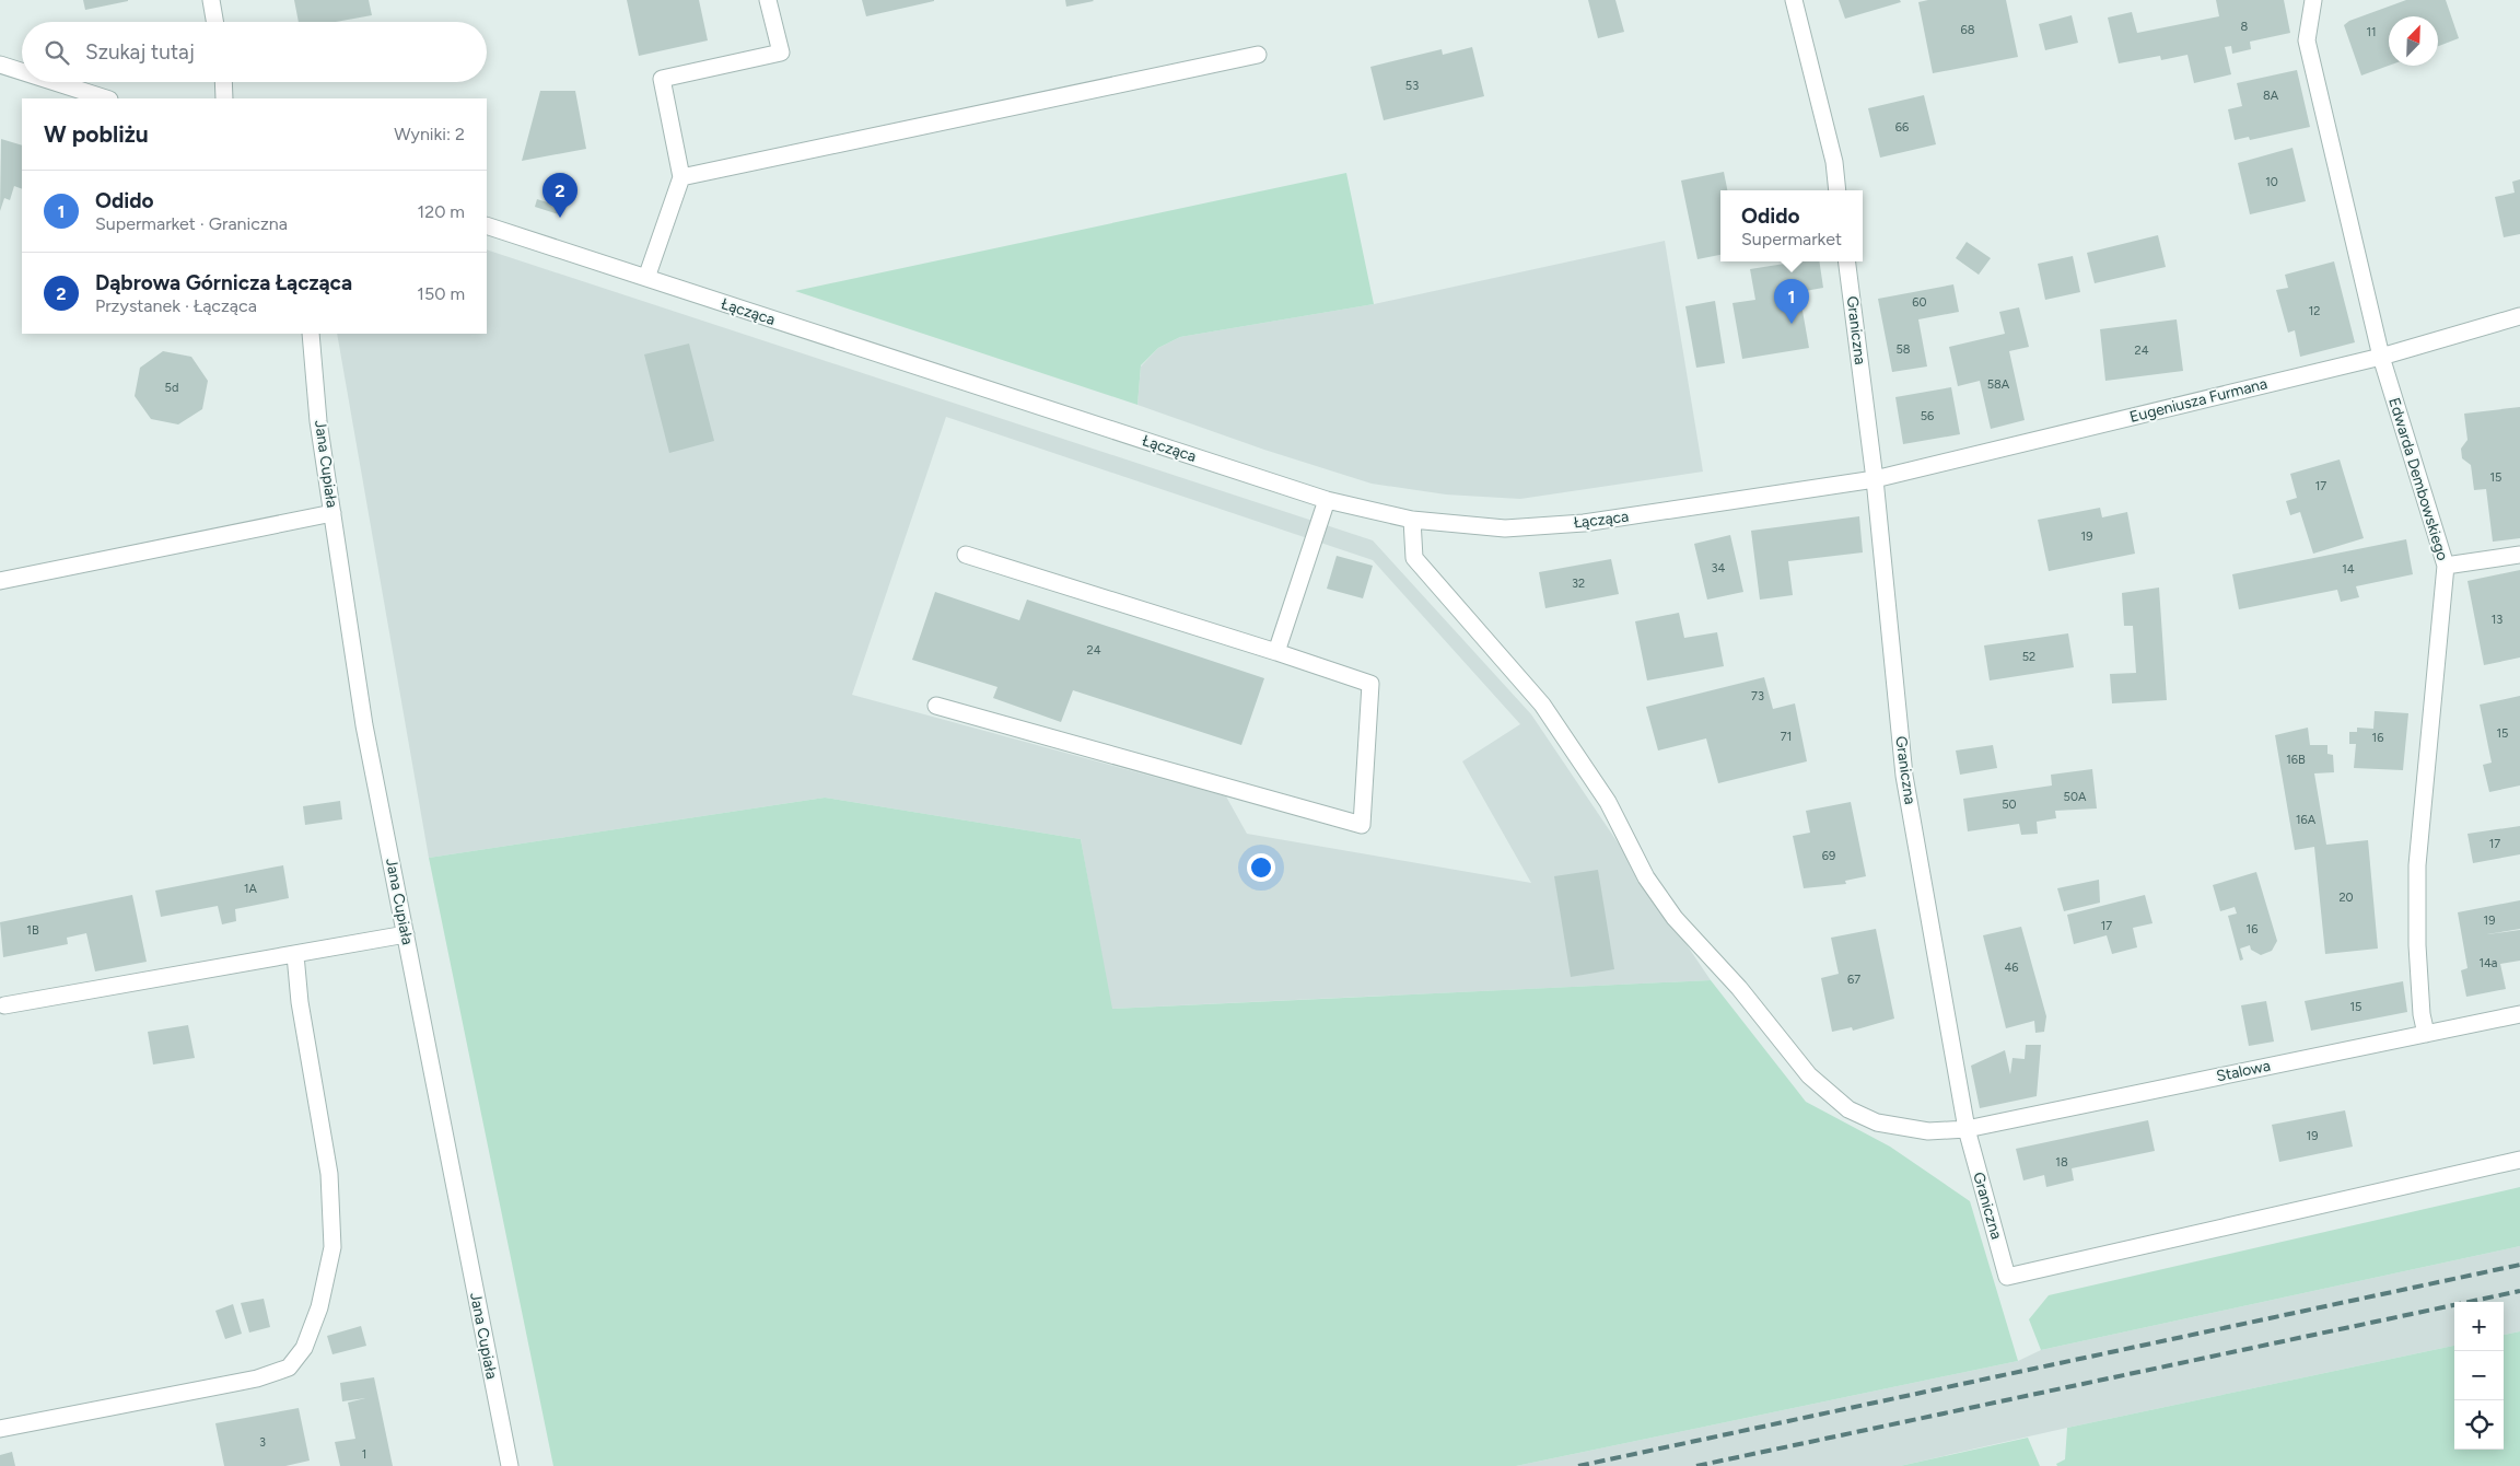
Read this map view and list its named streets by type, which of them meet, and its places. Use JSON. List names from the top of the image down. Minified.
{"streets":{"street":["Łącząca","Graniczna","Eugeniusza Furmana","Jana Cupiała","Edwarda Dembowskiego","Stalowa"]},"crossings":[["Łącząca","Graniczna"],["Łącząca","Eugeniusza Furmana"],["Łącząca","Stalowa"],["Graniczna","Eugeniusza Furmana"],["Graniczna","Stalowa"],["Eugeniusza Furmana","Edwarda Dembowskiego"],["Edwarda Dembowskiego","Stalowa"]],"house_numbers":["8","68","11","53","8A","66","10","60","12","58","24","58A","5d","56","15","17","19","34","14","32","13","24","52","73","15","71","16","16B","50A","50","16A","17","69","1A","20","19","17","16","1B","14a","46","67","15","19","18","3","1"],"north":"top right","page":{"search":"Szukaj tutaj","heading":["W pobliżu","Wyniki: 2"],"list":[{"mark":"1","name":"Odido","note":"Supermarket · Graniczna","value":"120 m"},{"mark":"2","name":"Dąbrowa Górnicza Łącząca","note":"Przystanek · Łącząca","value":"150 m"}],"pins":["2","1"],"popup":["Odido","Supermarket"],"map_buttons":["+","−"]}}
